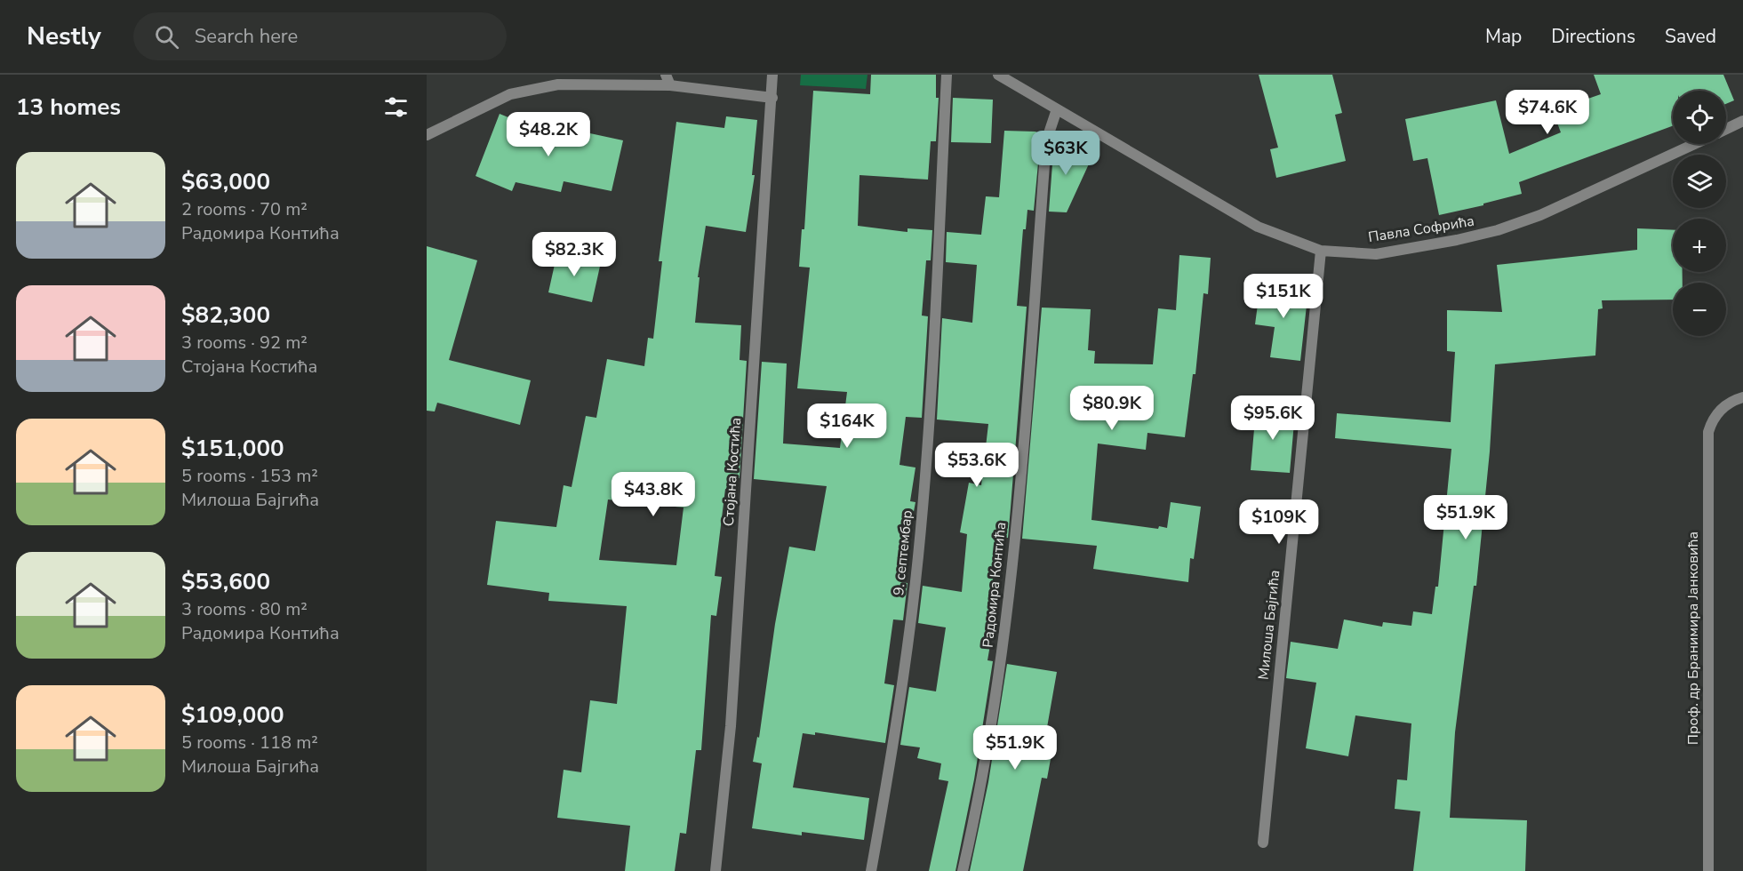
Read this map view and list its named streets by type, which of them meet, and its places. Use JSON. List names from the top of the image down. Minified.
{"streets":{"street":["Павла Софрића","Стојана Костића","9. септембар","Радомира Контића","Милоша Бајгића","Проф. др Бранимира Јанковића"]},"crossings":[["Павла Софрића","Радомира Контића"],["Павла Софрића","Милоша Бајгића"]],"page":{"header":"Nestly","search":"Search here","nav":["Map","Directions","Saved"],"heading":"13 homes","price":["$74.6K","$48.2K","$63K","$82.3K","$151K","$80.9K","$95.6K","$164K","$53.6K","$43.8K","$51.9K","$109K","$51.9K"],"map_buttons":["+","−"],"list":[{"name":"$63,000","note":"2 rooms · 70 m² · Радомира Контића"},{"name":"$82,300","note":"3 rooms · 92 m² · Стојана Костића"},{"name":"$151,000","note":"5 rooms · 153 m² · Милоша Бајгића"},{"name":"$53,600","note":"3 rooms · 80 m² · Радомира Контића"},{"name":"$109,000","note":"5 rooms · 118 m² · Милоша Бајгића"}]}}
